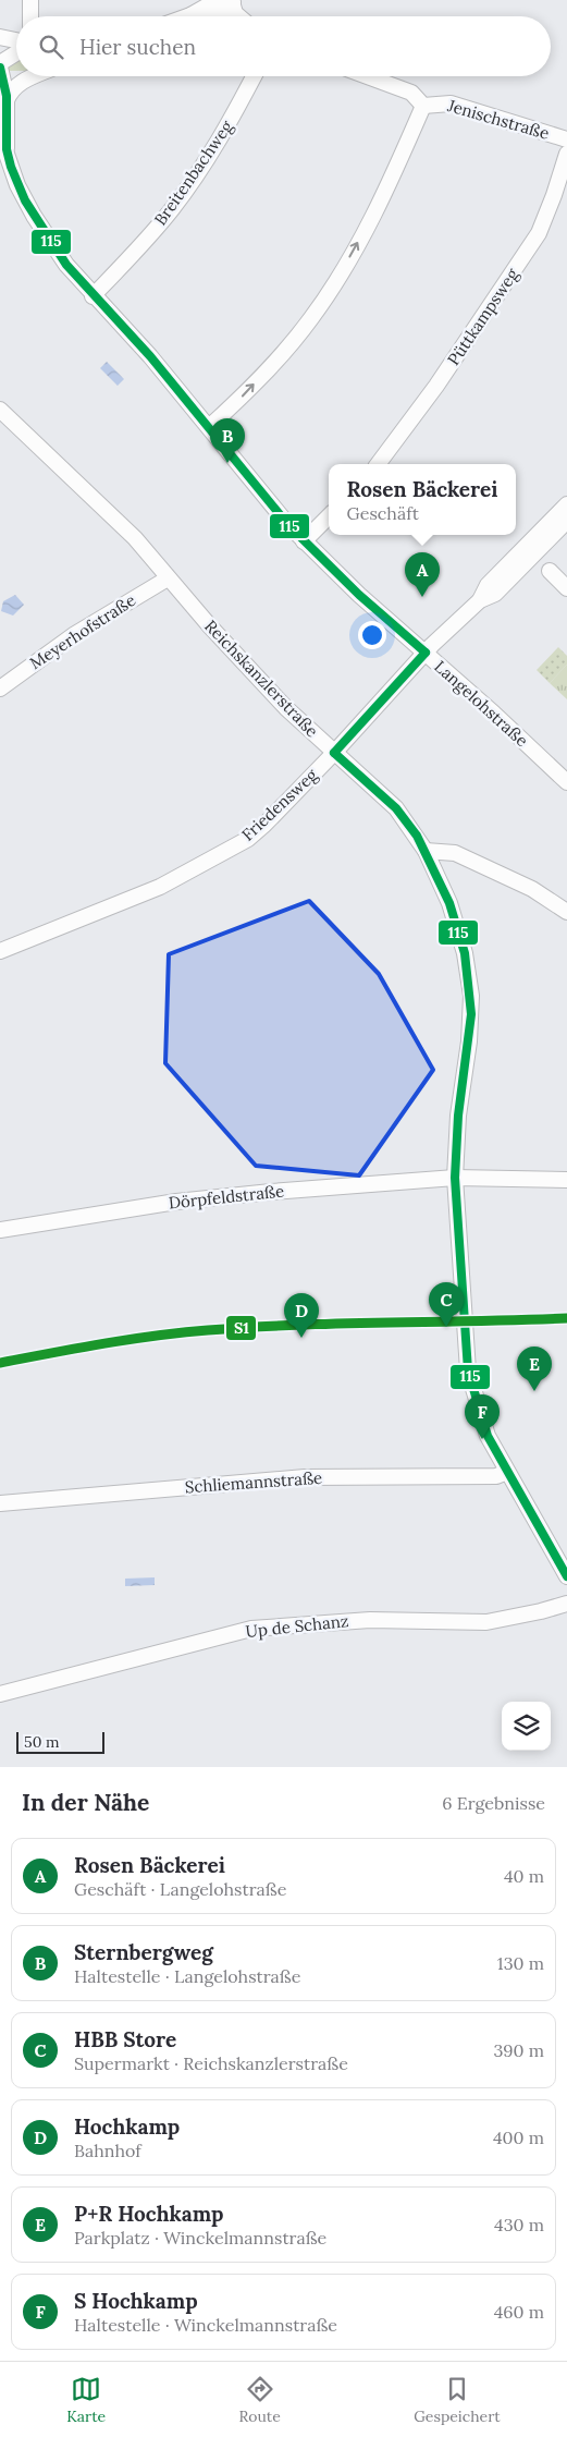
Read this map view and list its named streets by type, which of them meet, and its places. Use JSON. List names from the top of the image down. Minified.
{"streets":{"street":["Jenischstraße","Breitenbachweg","Püttkampsweg","Meyerhofstraße","Reichskanzlerstraße","Langelohstraße","Friedensweg","Dörpfeldstraße","Schliemannstraße","Up de Schanz"]},"crossings":[["Breitenbachweg","Langelohstraße"],["Meyerhofstraße","Reichskanzlerstraße"],["Reichskanzlerstraße","Friedensweg"],["Reichskanzlerstraße","Dörpfeldstraße"],["Reichskanzlerstraße","Schliemannstraße"],["Langelohstraße","Friedensweg"]],"lines":["transit line 115","transit line S1"],"scale_bar":"50 m","page":{"search":"Hier suchen","pins":["B","A","C","D","E","F"],"popup":["Rosen Bäckerei","Geschäft"],"scale":"50 m","heading":["In der Nähe","6 Ergebnisse"],"list":[{"mark":"A","name":"Rosen Bäckerei","note":"Geschäft · Langelohstraße","value":"40 m"},{"mark":"B","name":"Sternbergweg","note":"Haltestelle · Langelohstraße","value":"130 m"},{"mark":"C","name":"HBB Store","note":"Supermarkt · Reichskanzlerstraße","value":"390 m"},{"mark":"D","name":"Hochkamp","note":"Bahnhof","value":"400 m"},{"mark":"E","name":"P+R Hochkamp","note":"Parkplatz · Winckelmannstraße","value":"430 m"},{"mark":"F","name":"S Hochkamp","note":"Haltestelle · Winckelmannstraße","value":"460 m"}],"nav":["Karte","Route","Gespeichert"]}}
